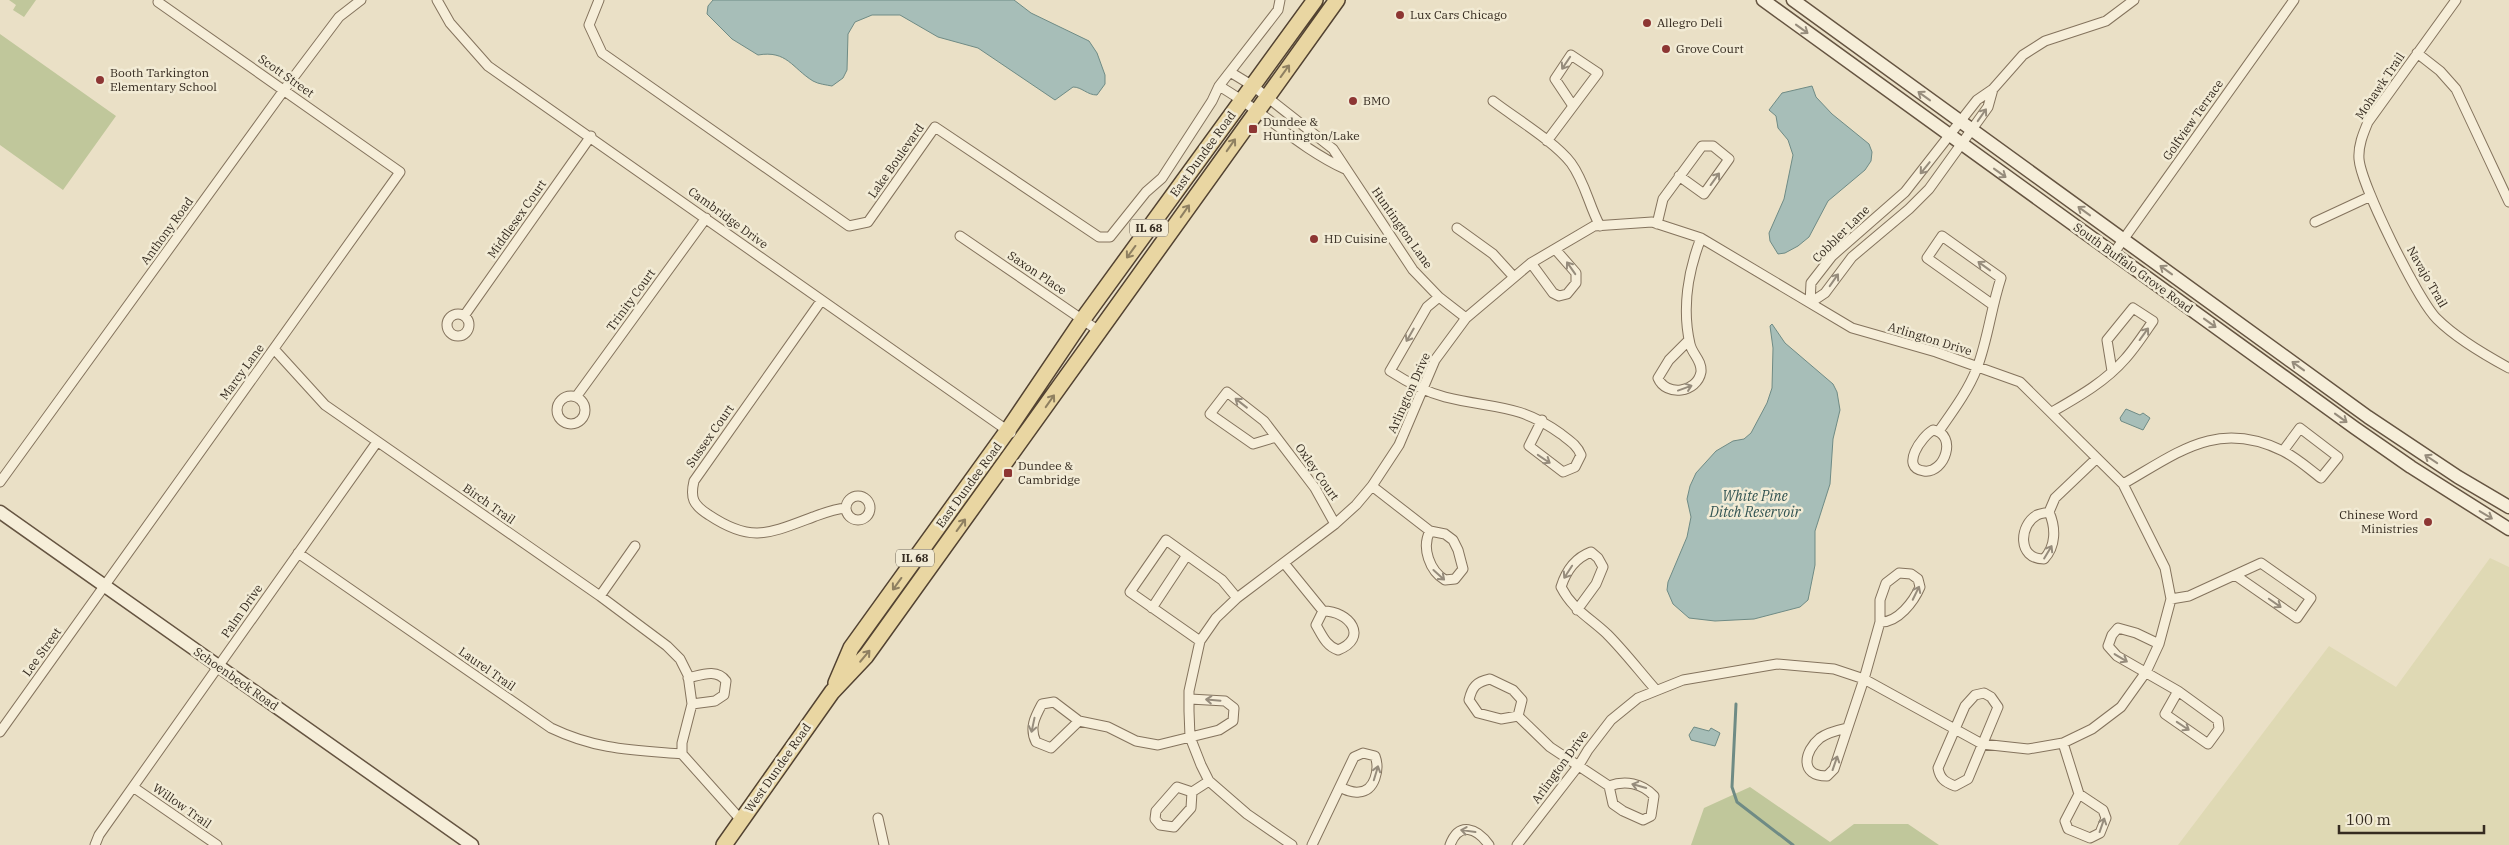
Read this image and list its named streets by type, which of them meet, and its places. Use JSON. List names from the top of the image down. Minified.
{"streets":{"main road":["East Dundee Road","IL 68","South Buffalo Grove Road","Schoenbeck Road","West Dundee Road"],"street":["Scott Street","Mohawk Trail","Golfview Terrace","Lake Boulevard","Cambridge Drive","Middlesex Court","Huntington Lane","Anthony Road","Cobbler Lane","Saxon Place","Navajo Trail","Trinity Court","Arlington Drive","Marcy Lane","Sussex Court","Oxley Court","Birch Trail","Palm Drive","Lee Street","Laurel Trail","Willow Trail"]},"crossings":[["Scott Street","Anthony Road"],["Scott Street","Marcy Lane"],["Mohawk Trail","Navajo Trail"],["Golfview Terrace","South Buffalo Grove Road"],["East Dundee Road","Cambridge Drive"],["East Dundee Road","Huntington Lane"],["East Dundee Road","Saxon Place"],["East Dundee Road","West Dundee Road"],["Cambridge Drive","Middlesex Court"],["Cambridge Drive","Trinity Court"],["Cambridge Drive","Sussex Court"],["Huntington Lane","Arlington Drive"],["Cobbler Lane","South Buffalo Grove Road"],["Cobbler Lane","Arlington Drive"],["Arlington Drive","Oxley Court"],["Marcy Lane","Birch Trail"],["Marcy Lane","Lee Street"],["Marcy Lane","Schoenbeck Road"],["Birch Trail","Palm Drive"],["Birch Trail","Laurel Trail"],["Palm Drive","Laurel Trail"],["Palm Drive","Schoenbeck Road"],["Palm Drive","Willow Trail"],["Lee Street","Schoenbeck Road"]],"water":["White Pine Ditch Reservoir"],"places":{"other":["Lux Cars Chicago","Allegro Deli","Grove Court","Booth Tarkington Elementary School","BMO","HD Cuisine","Chinese Word Ministries"],"transit":["Dundee & Huntington/Lake","Dundee & Cambridge"]},"scale_bar":"100 m"}
